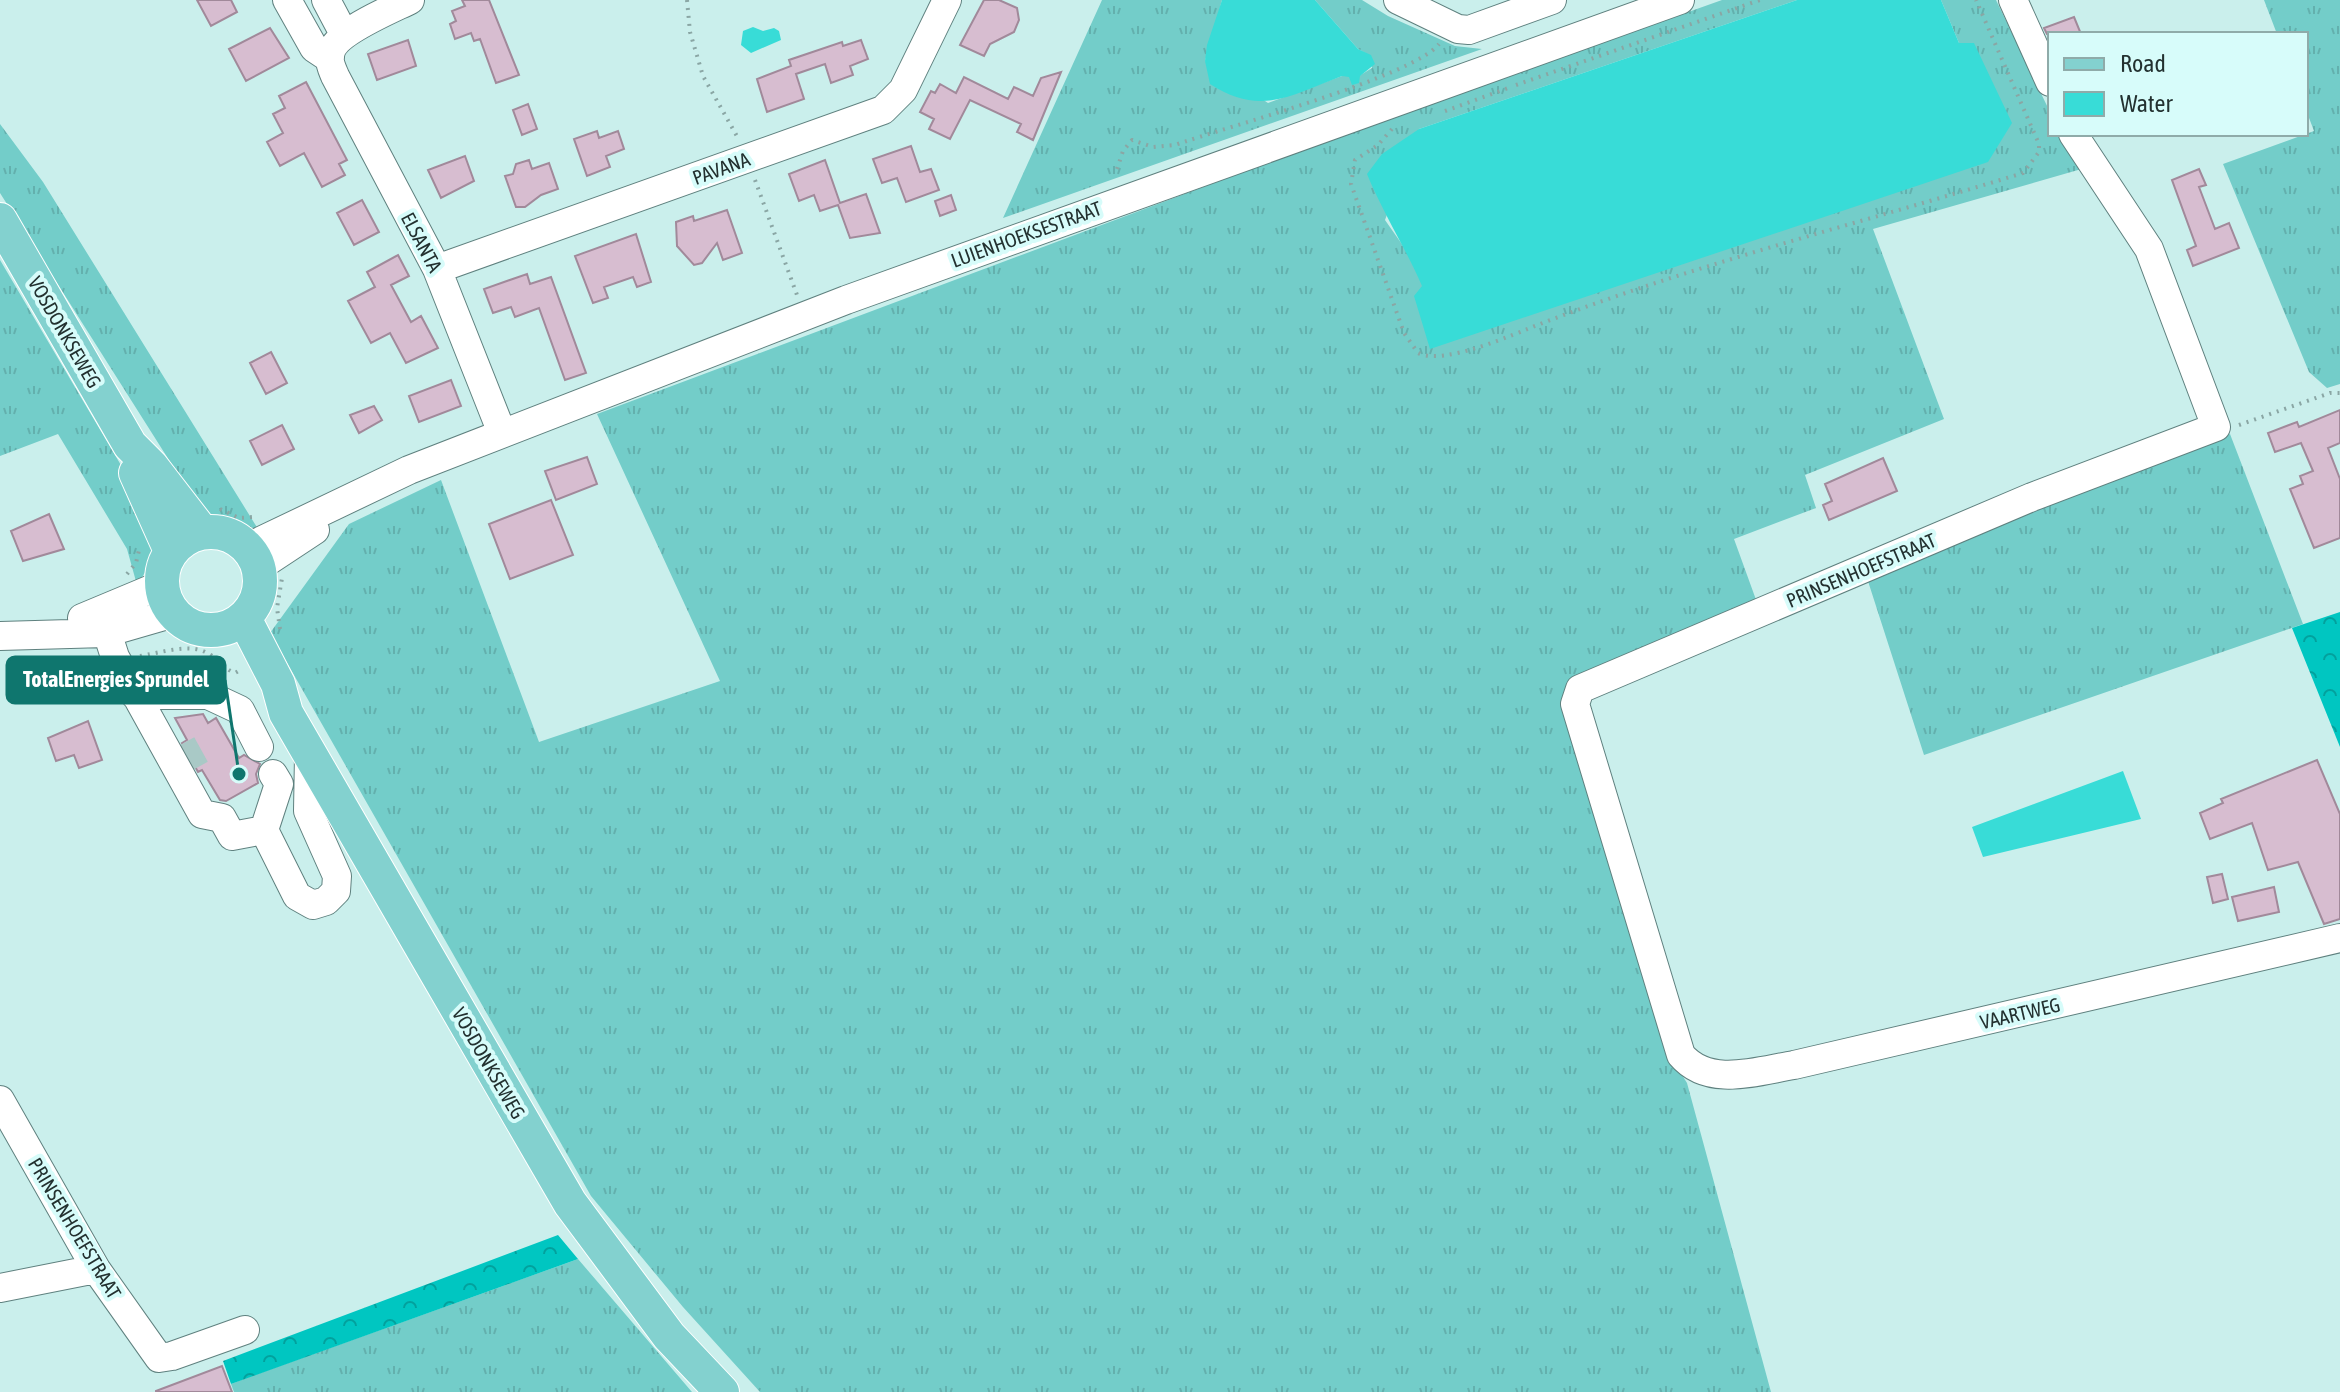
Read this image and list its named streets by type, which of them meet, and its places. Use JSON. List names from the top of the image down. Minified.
{"streets":{"main road":["VOSDONKSEWEG"],"street":["PAVANA","LUIENHOEKSESTRAAT","ELSANTA","PRINSENHOEFSTRAAT","VAARTWEG"]},"crossings":[["PAVANA","ELSANTA"],["LUIENHOEKSESTRAAT","ELSANTA"],["LUIENHOEKSESTRAAT","VOSDONKSEWEG"],["PRINSENHOEFSTRAAT","VAARTWEG"]],"places":["TotalEnergies Sprundel"],"legend":["Road","Water"]}
